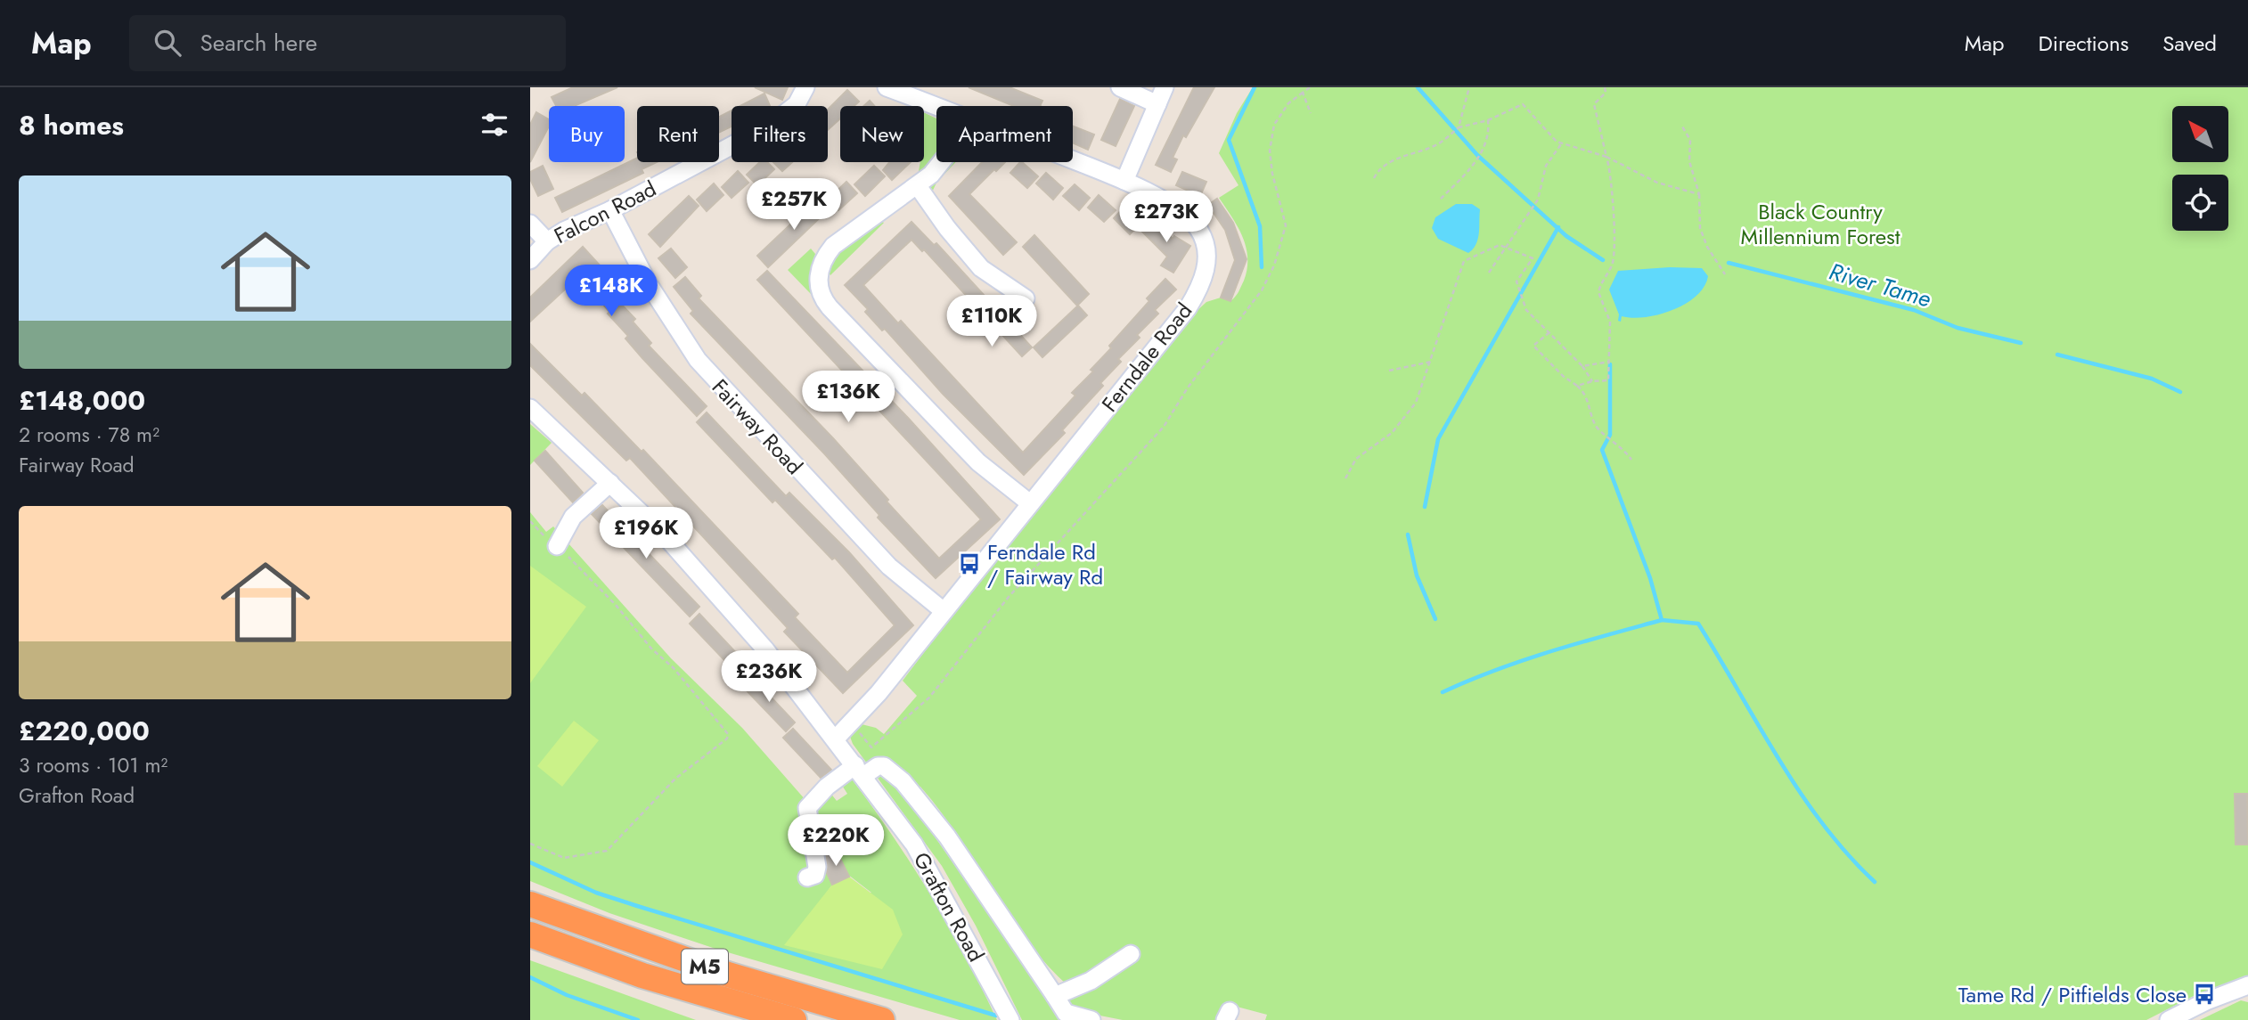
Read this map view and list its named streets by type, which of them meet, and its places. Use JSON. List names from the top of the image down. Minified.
{"streets":{"highway":["M5"],"street":["Falcon Road","Ferndale Road","Fairway Road","Grafton Road"]},"crossings":[["Falcon Road","Fairway Road"],["Ferndale Road","Fairway Road"],["Ferndale Road","Grafton Road"]],"water":["River Tame"],"parks":["Black Country Millennium Forest"],"places":{"bus stop":["Ferndale Rd / Fairway Rd","Tame Rd / Pitfields Close"]},"north":"top left","page":{"header":"Map","search":"Search here","nav":["Map","Directions","Saved"],"heading":"8 homes","chip":["Buy","Rent","Filters","New","Apartment"],"list":[{"name":"£148,000","note":"2 rooms · 78 m² · Fairway Road"},{"name":"£220,000","note":"3 rooms · 101 m² · Grafton Road"}],"price":["£257K","£273K","£148K","£110K","£136K","£196K","£236K","£220K"]}}
